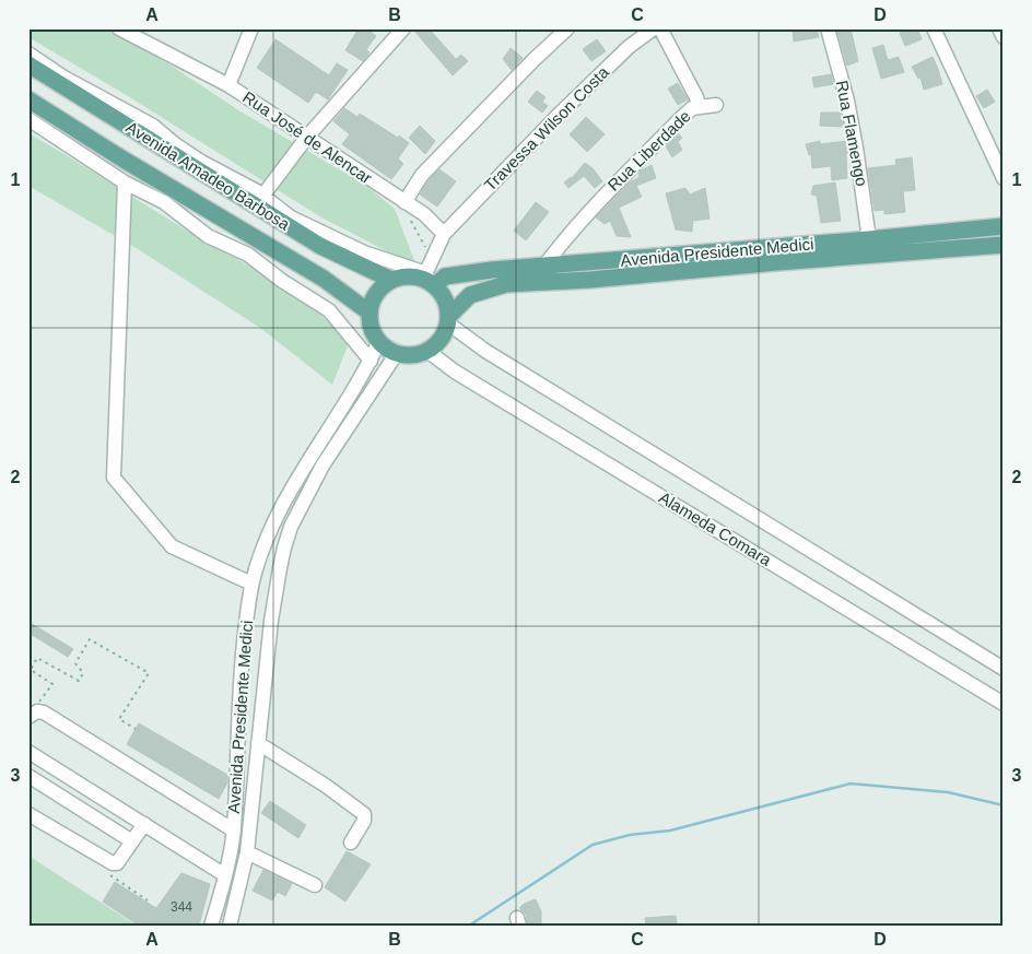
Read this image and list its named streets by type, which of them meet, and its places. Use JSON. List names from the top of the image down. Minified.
{"streets":{"main road":["Avenida Amadeo Barbosa","Avenida Presidente Medici"],"street":["Travessa Wilson Costa","Rua Flamengo","Rua José de Alencar","Rua Liberdade","Alameda Comara"]},"crossings":[["Travessa Wilson Costa","Rua José de Alencar"],["Rua Flamengo","Avenida Presidente Medici"],["Rua Liberdade","Avenida Presidente Medici"],["Avenida Amadeo Barbosa","Avenida Presidente Medici"],["Avenida Amadeo Barbosa","Alameda Comara"],["Avenida Presidente Medici","Alameda Comara"]],"house_numbers":["344"],"grid":{"columns":["A","B","C","D"],"rows":["1","2","3"]}}
